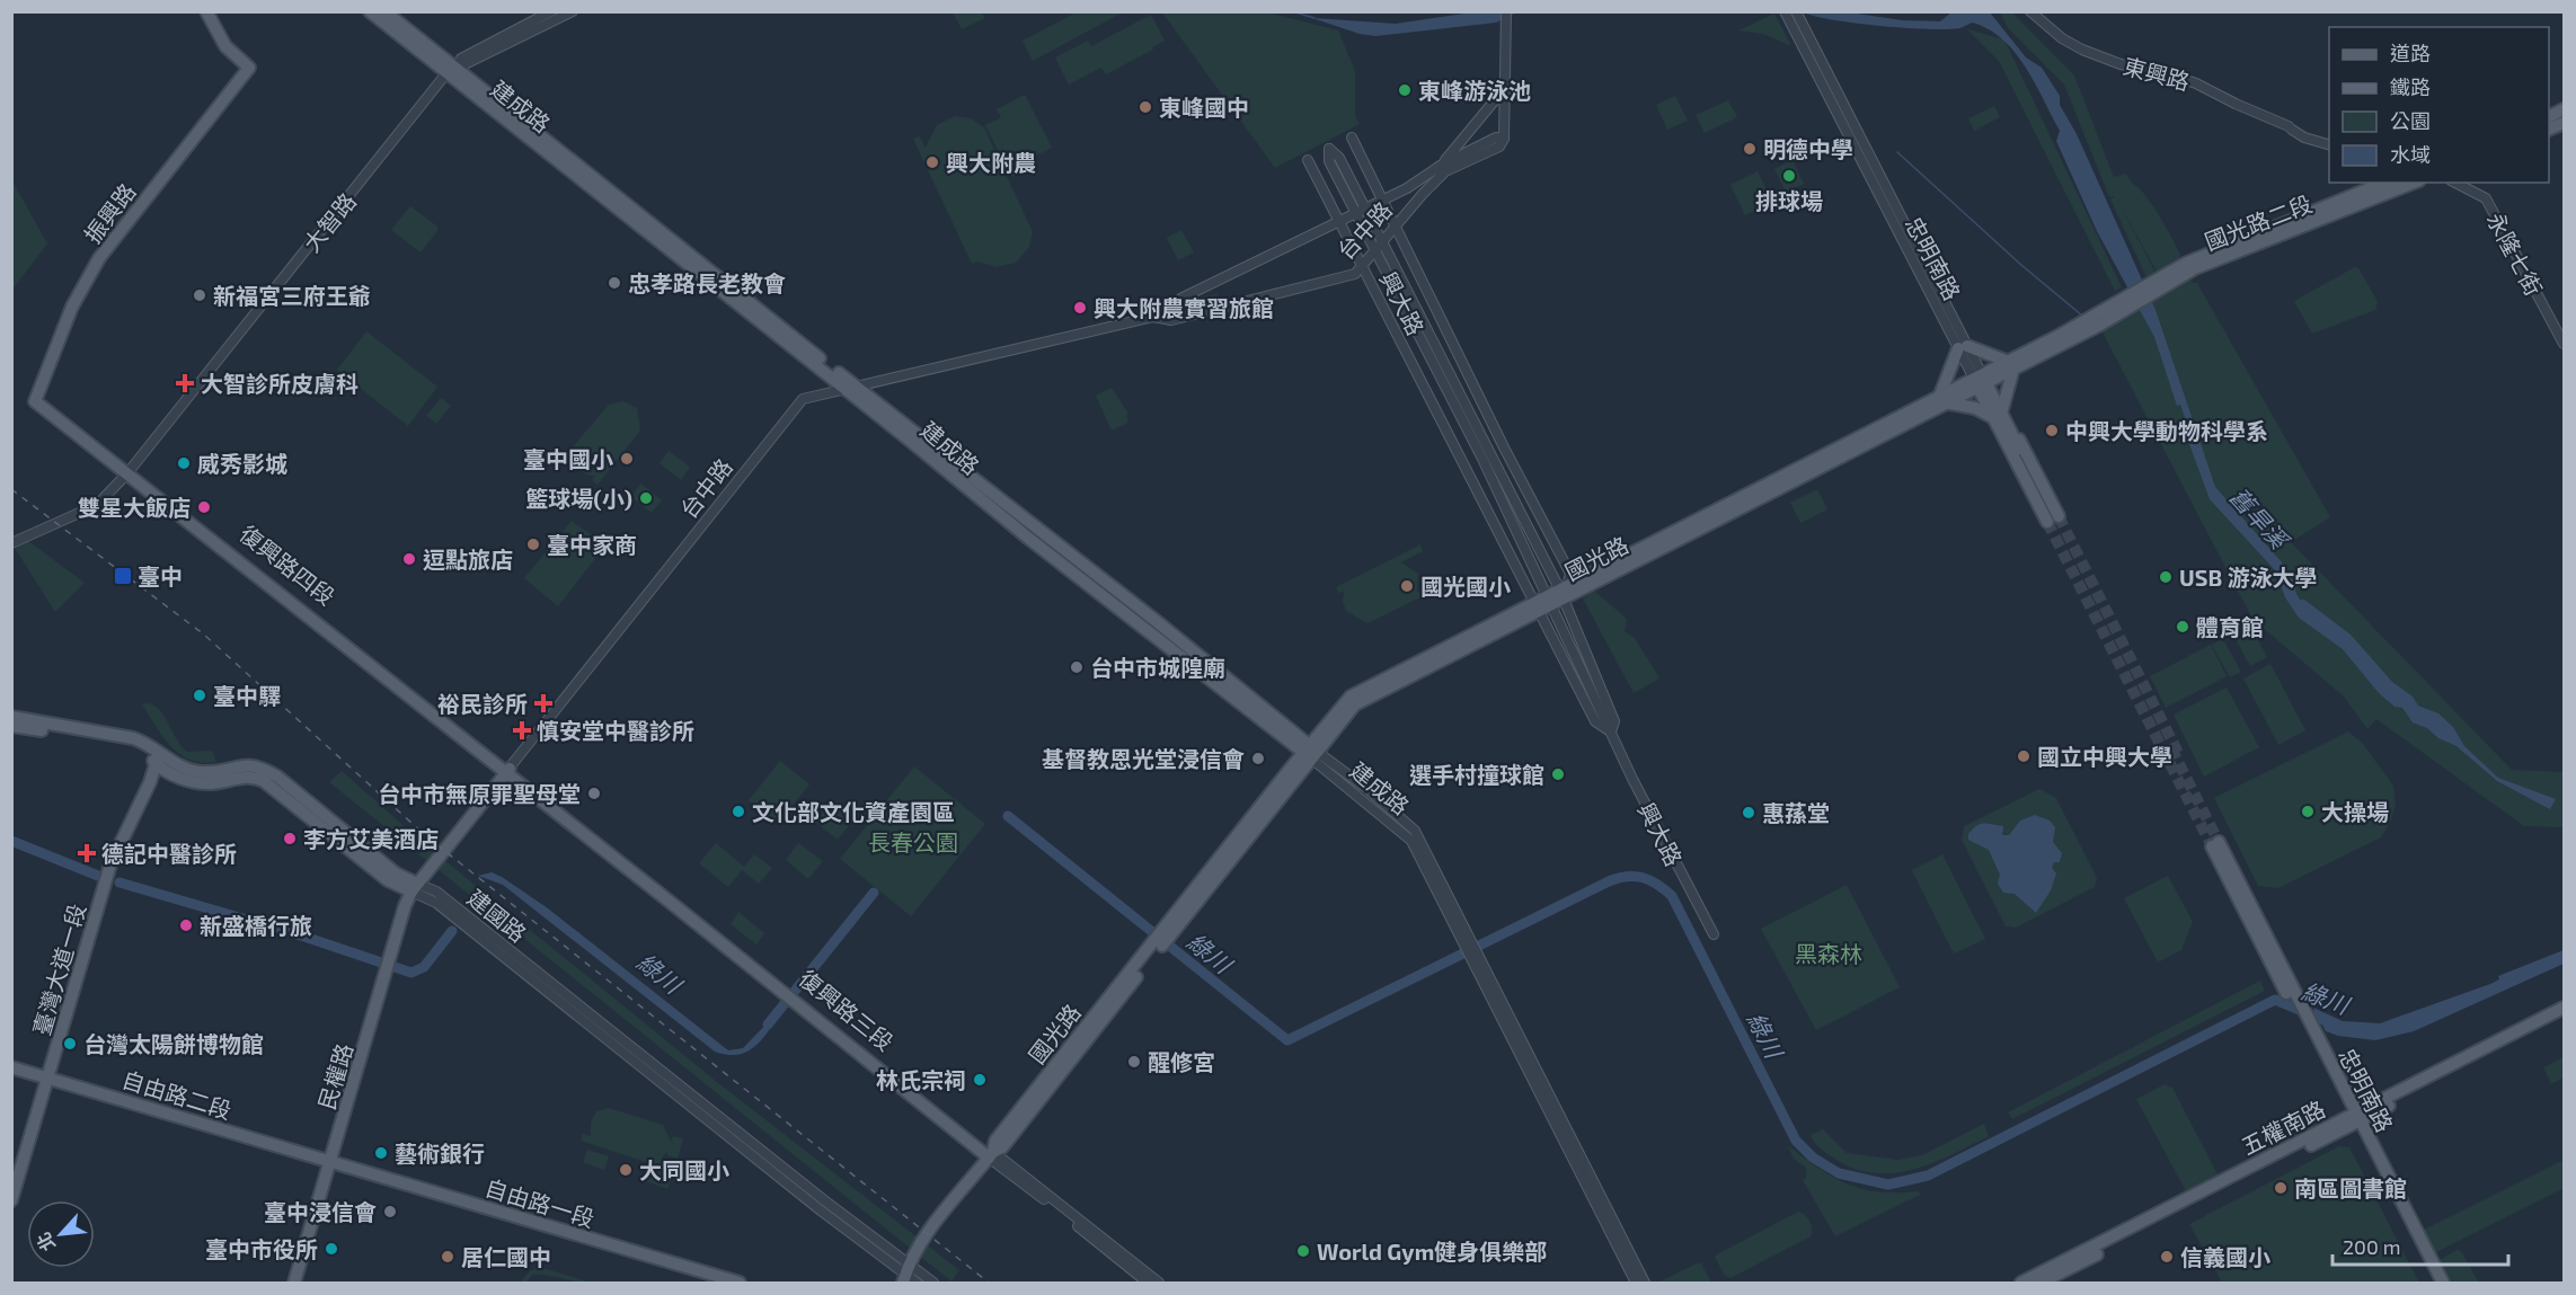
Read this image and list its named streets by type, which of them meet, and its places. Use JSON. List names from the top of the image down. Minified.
{"streets":{"main road":["建成路","振興路","國光路二段","台中路","忠明南路","國光路","復興路四段","建國路","臺灣大道一段","復興路三段","民權路","自由路二段","五權南路","自由路一段"],"street":["東興路","大智路","永隆七街","興大路"]},"crossings":[["建成路","大智路"],["建成路","台中路"],["建成路","國光路"],["振興路","復興路四段"],["大智路","復興路四段"],["國光路二段","國光路"],["台中路","興大路"],["台中路","復興路四段"],["台中路","建國路"],["台中路","復興路三段"],["台中路","民權路"],["忠明南路","國光路"],["忠明南路","五權南路"],["興大路","國光路"],["國光路","建國路"],["國光路","復興路三段"],["復興路四段","復興路三段"],["建國路","臺灣大道一段"],["建國路","民權路"],["臺灣大道一段","自由路二段"],["民權路","自由路二段"],["民權路","自由路一段"],["自由路二段","自由路一段"]],"water":["舊旱溪","綠川"],"parks":["長春公園","黑森林"],"places":{"other":["東峰游泳池","東峰國中","明德中學","興大附農","排球場","忠孝路長老教會","新福宮三府王爺","興大附農實習旅館","中興大學動物科學系","臺中國小","威秀影城","籃球場(小)","雙星大飯店","臺中家商","逗點旅店","USB 游泳大學","國光國小","體育館","台中市城隍廟","臺中驛","國立中興大學","基督教恩光堂浸信會","選手村撞球館","台中市無原罪聖母堂","文化部文化資產園區","大操場","惠蓀堂","李方艾美酒店","新盛橋行旅","台灣太陽餅博物館","醒修宮","林氏宗祠","藝術銀行","大同國小","南區圖書館","臺中浸信會","臺中市役所","World Gym健身俱樂部","居仁國中","信義國小"],"health":["大智診所皮膚科","裕民診所","慎安堂中醫診所","德記中醫診所"],"transit":["臺中"]},"legend":["道路","鐵路","公園","水域"],"scale_bar":"200 m","north":"bottom left"}
